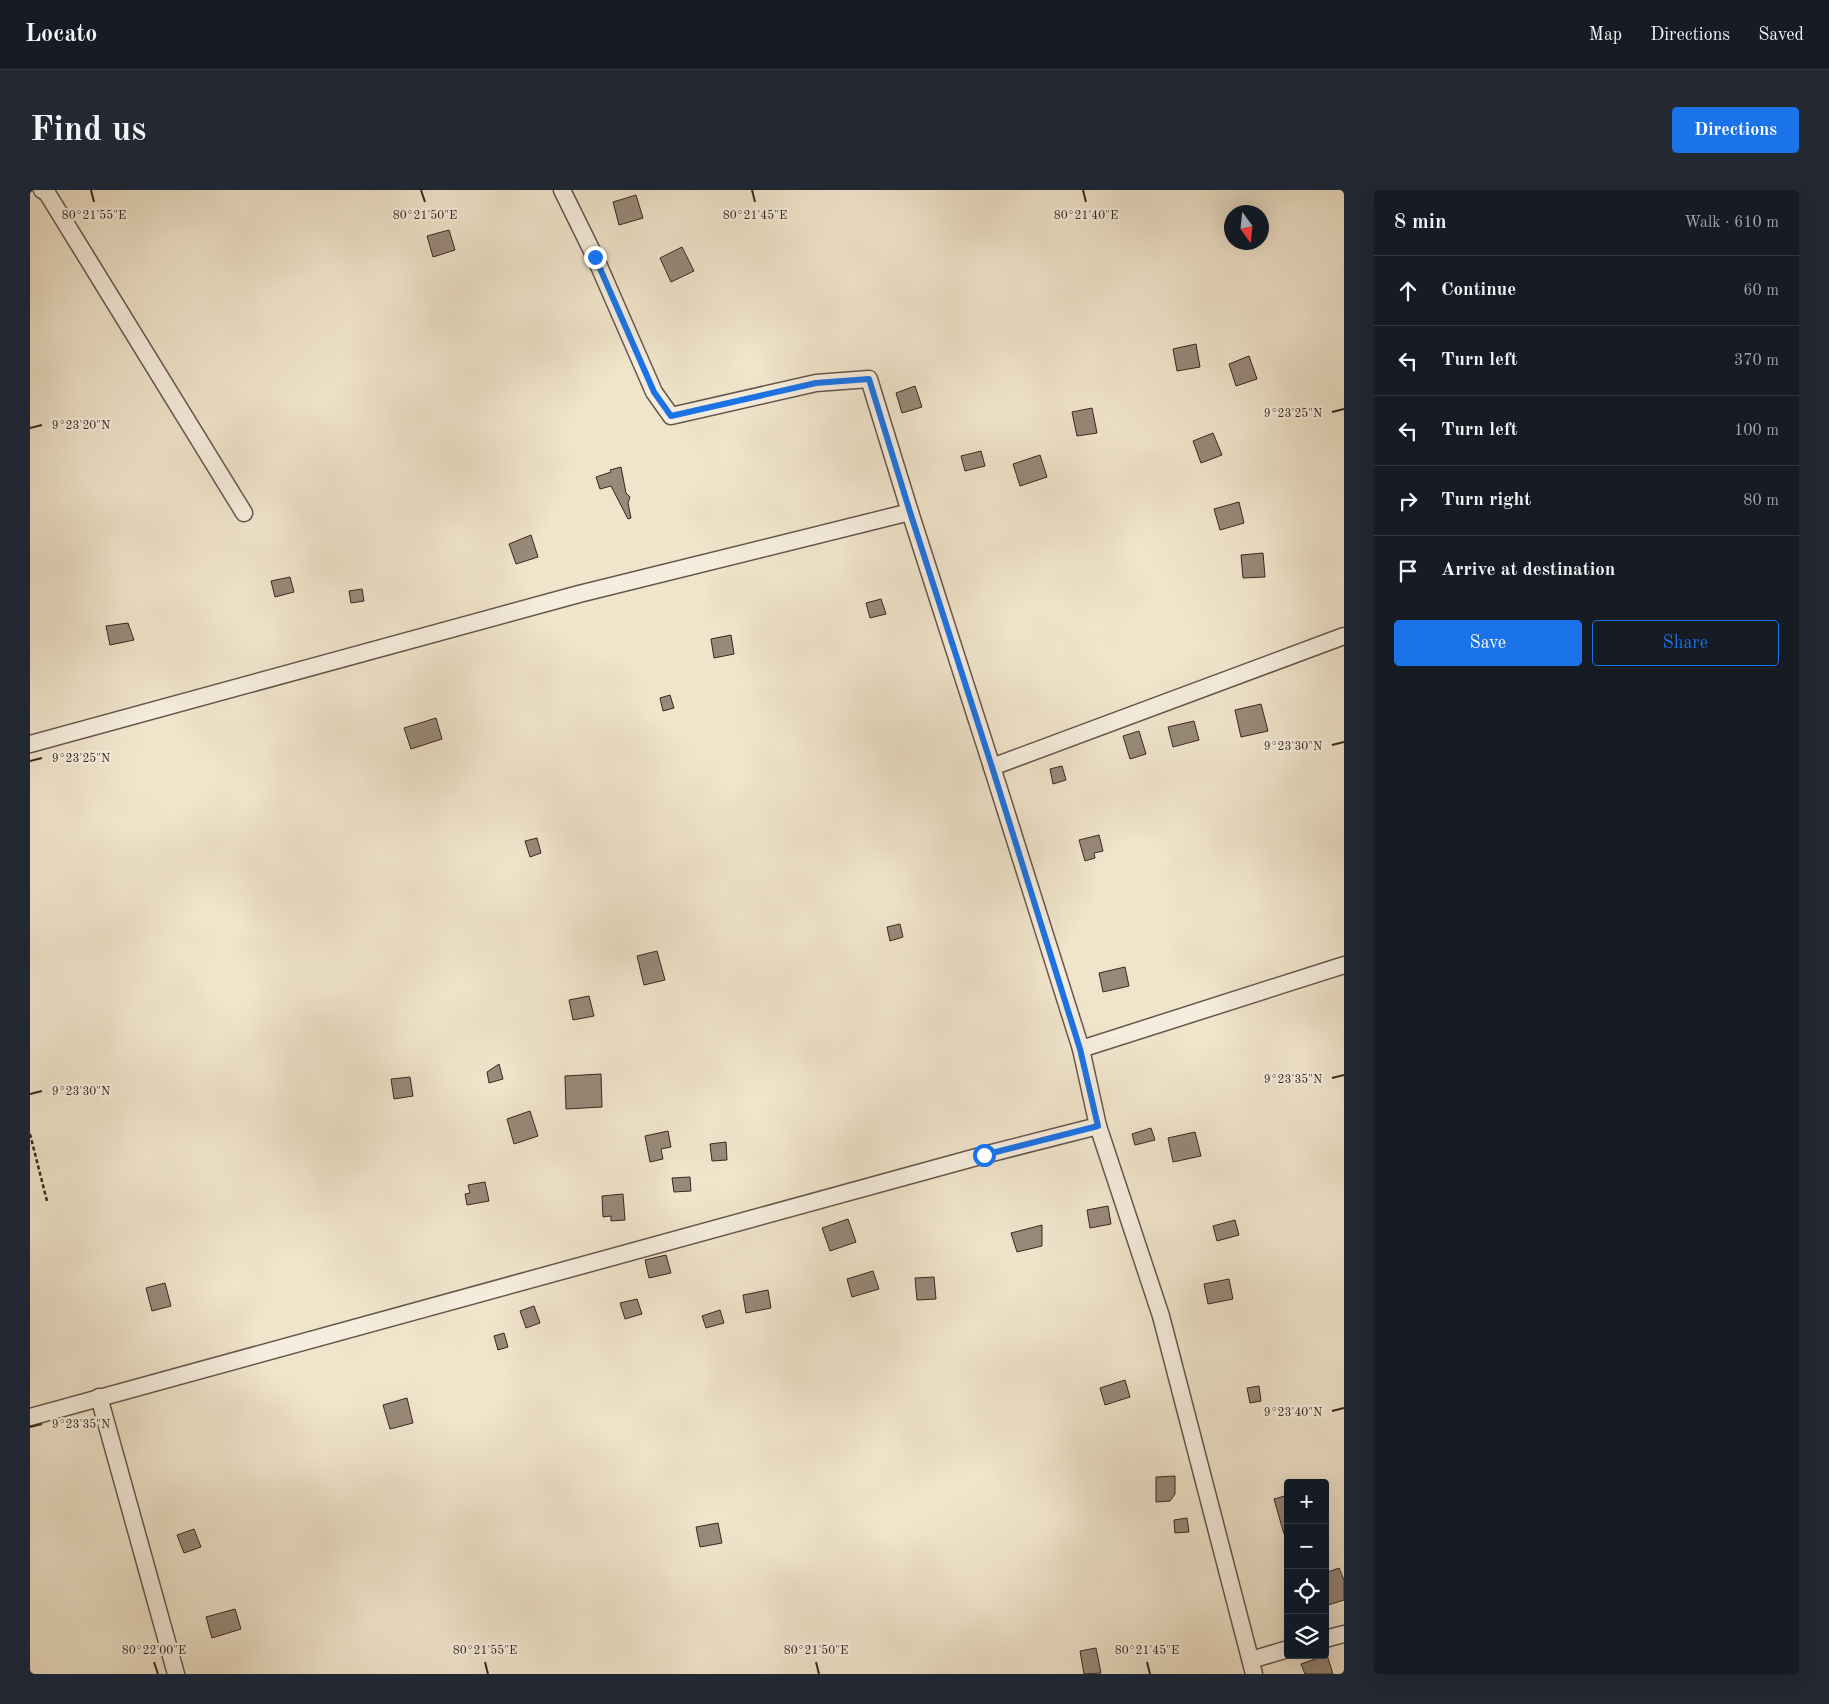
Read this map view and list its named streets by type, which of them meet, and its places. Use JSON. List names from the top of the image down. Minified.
{"north":"bottom","page":{"header":"Locato","nav":["Map","Directions","Saved"],"buttons":["Directions",["Save","Share"]],"title":"Find us","heading":["8 min","Walk · 610 m"],"list":[["Continue","60 m"],["Turn left","370 m"],["Turn left","100 m"],["Turn right","80 m"],"Arrive at destination"],"map_buttons":["+","−"]},"coordinates":["80°21'55\"E","80°21'50\"E","80°21'45\"E","80°21'40\"E","9°23'25\"N","9°23'20\"N","9°23'30\"N","9°23'35\"N","9°23'40\"N","80°22'00\"E"]}
